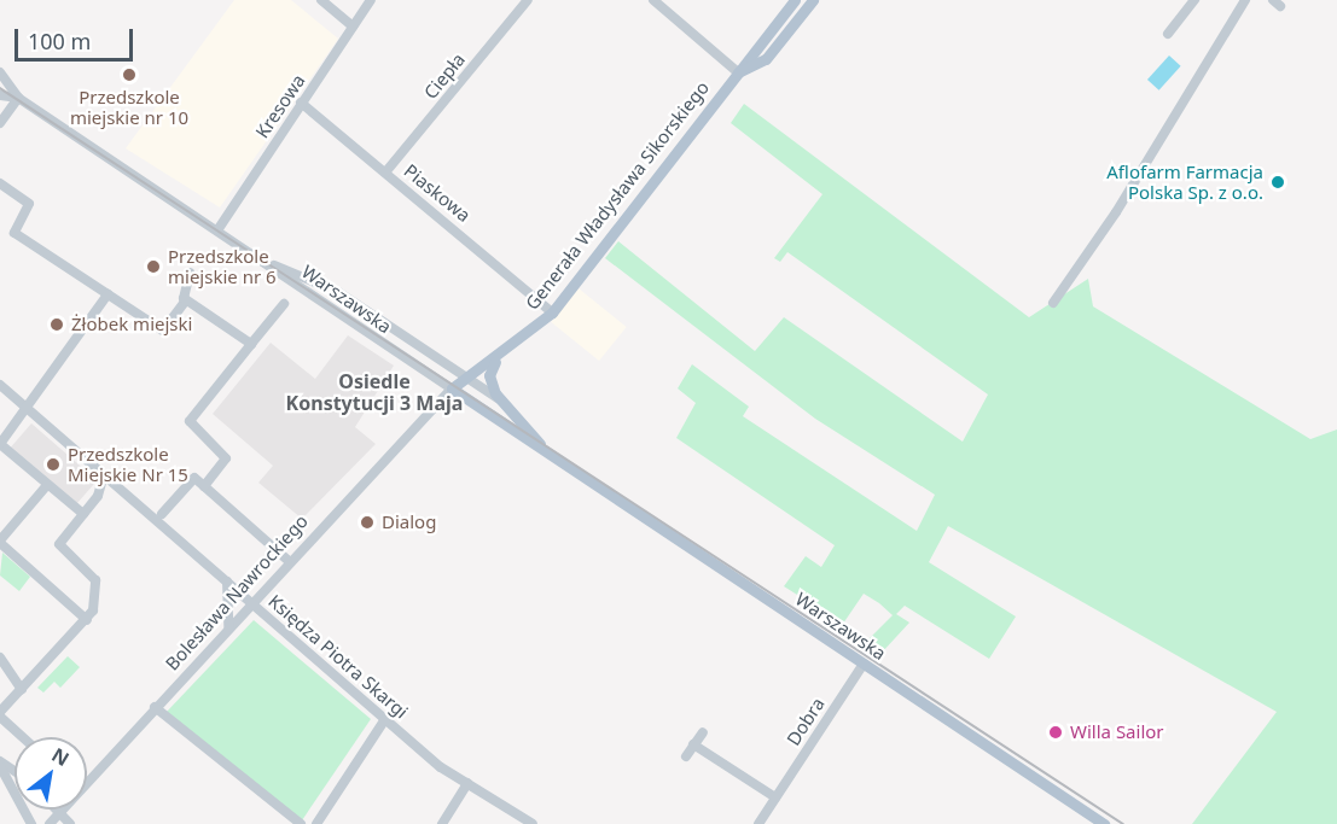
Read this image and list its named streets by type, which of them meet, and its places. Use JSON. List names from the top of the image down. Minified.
{"streets":{"main road":["Generała Władysława Sikorskiego","Warszawska"],"street":["Ciepła","Kresowa","Piaskowa","Bolesława Nawrockiego","Księdza Piotra Skargi","Dobra"]},"crossings":[["Ciepła","Piaskowa"],["Kresowa","Piaskowa"],["Kresowa","Warszawska"],["Piaskowa","Generała Władysława Sikorskiego"],["Generała Władysława Sikorskiego","Warszawska"],["Generała Władysława Sikorskiego","Bolesława Nawrockiego"],["Warszawska","Bolesława Nawrockiego"],["Warszawska","Dobra"],["Bolesława Nawrockiego","Księdza Piotra Skargi"]],"districts":["Osiedle Konstytucji 3 Maja"],"places":["Przedszkole miejskie nr 10","Aflofarm Farmacja Polska Sp. z o.o.","Przedszkole miejskie nr 6","Żłobek miejski","Przedszkole Miejskie Nr 15","Dialog","Willa Sailor"],"scale_bar":"100 m","north":"top right"}
